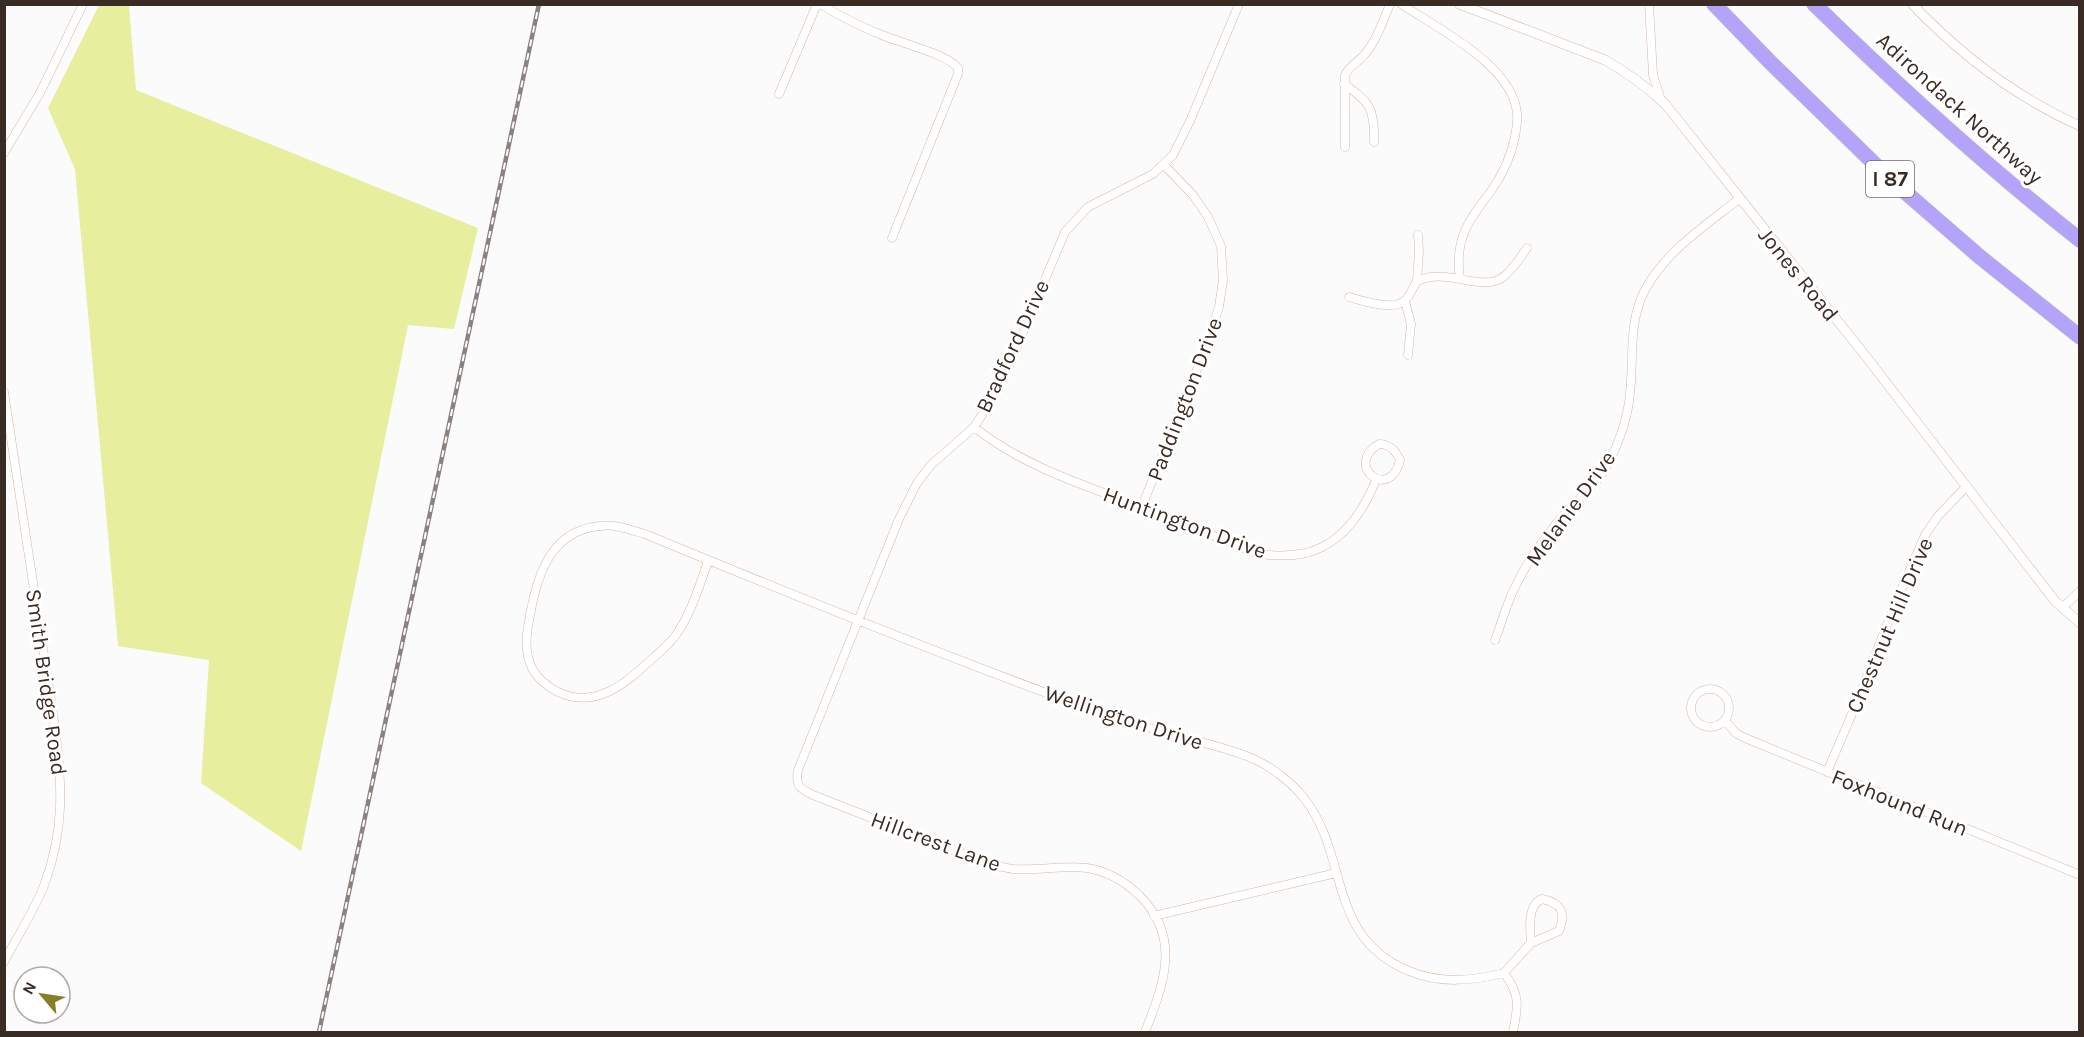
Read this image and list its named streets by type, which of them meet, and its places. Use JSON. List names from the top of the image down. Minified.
{"streets":{"highway":["Adirondack Northway","I 87"],"street":["Jones Road","Bradford Drive","Paddington Drive","Melanie Drive","Huntington Drive","Chestnut Hill Drive","Smith Bridge Road","Wellington Drive","Foxhound Run","Hillcrest Lane"]},"crossings":[["Jones Road","Melanie Drive"],["Jones Road","Chestnut Hill Drive"],["Bradford Drive","Paddington Drive"],["Bradford Drive","Huntington Drive"],["Bradford Drive","Wellington Drive"],["Bradford Drive","Hillcrest Lane"],["Paddington Drive","Huntington Drive"],["Chestnut Hill Drive","Foxhound Run"]],"north":"top left"}
